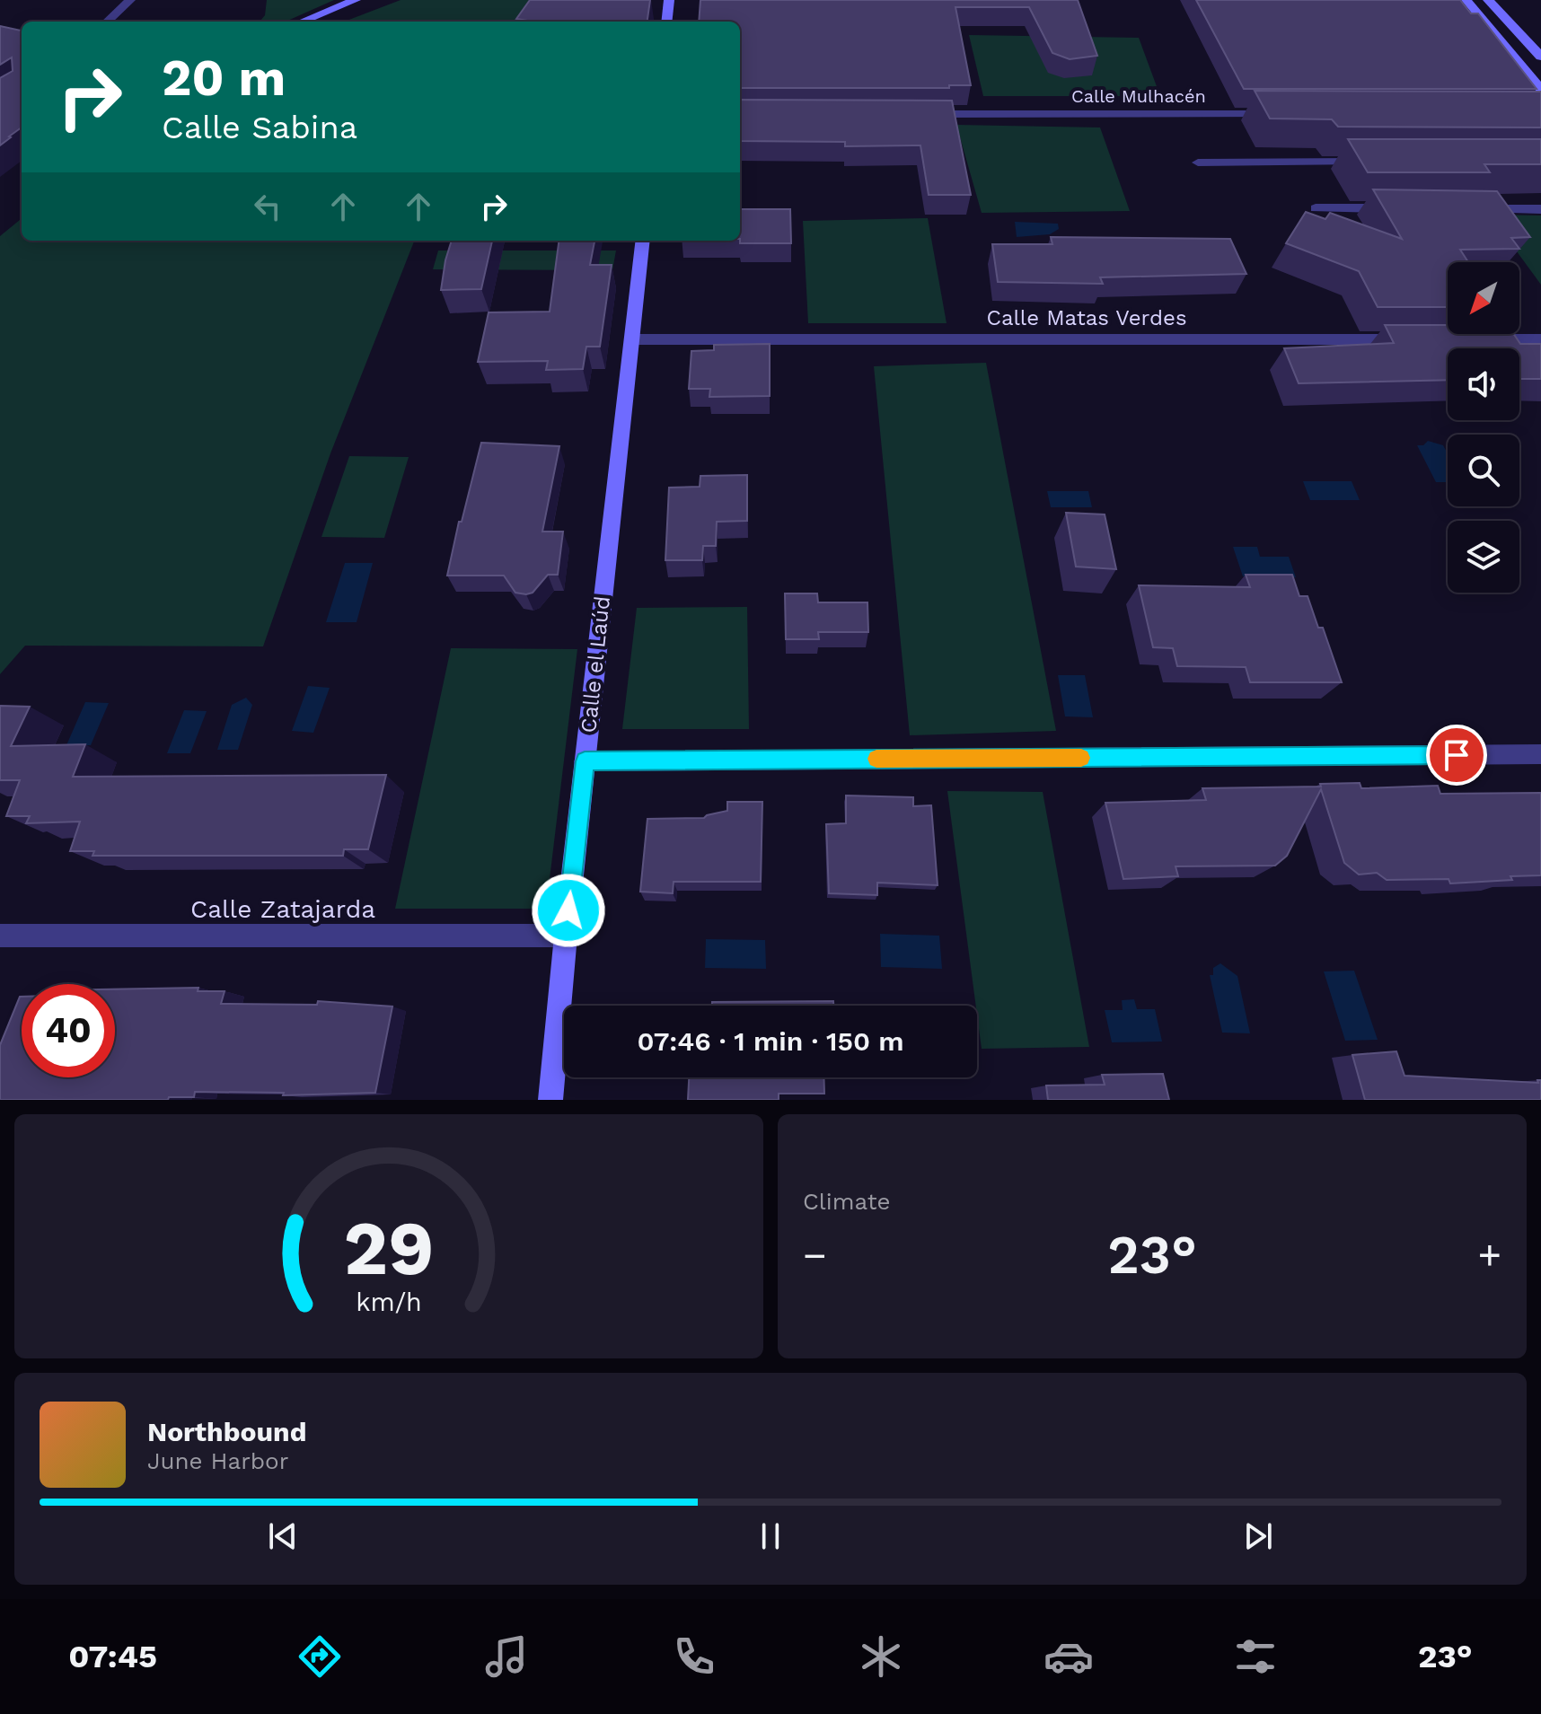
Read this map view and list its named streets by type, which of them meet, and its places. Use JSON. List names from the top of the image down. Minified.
{"streets":{"street":["Calle Mulhacén","Calle Matas Verdes","Calle el Laúd","Calle Zatajarda"]},"crossings":[["Calle Matas Verdes","Calle el Laúd"],["Calle el Laúd","Calle Zatajarda"]],"north":"bottom left","page":{"turn":["20 m","Calle Sabina"],"limit":"40","trip":"07:46 · 1 min · 150 m","tile":"Climate","heat":["−","23°","+"],"song":["Northbound","June Harbor"],"tabs":["07:45","23°"],"gauge":["29","km/h"]}}
